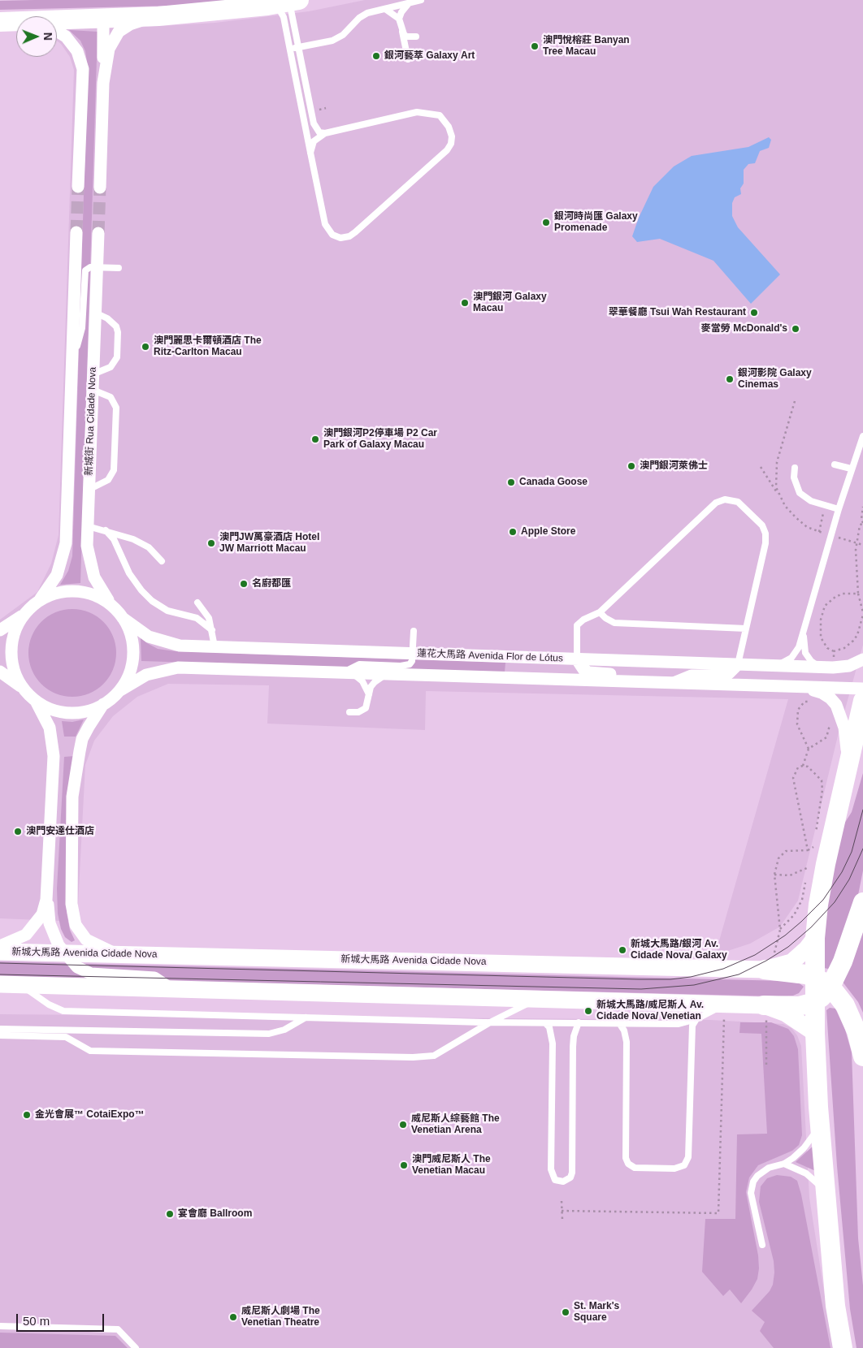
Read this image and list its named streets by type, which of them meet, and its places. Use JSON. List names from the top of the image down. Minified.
{"streets":{"main road":["新城大馬路 Avenida Cidade Nova"],"street":["新城街 Rua Cidade Nova","蓮花大馬路 Avenida Flor de Lótus"]},"crossings":[["新城街 Rua Cidade Nova","蓮花大馬路 Avenida Flor de Lótus"]],"places":["澳門悅榕莊 Banyan Tree Macau","銀河藝萃 Galaxy Art","銀河時尚匯 Galaxy Promenade","澳門銀河 Galaxy Macau","翠華餐廳 Tsui Wah Restaurant","麥當勞 McDonald's","澳門麗思卡爾頓酒店 The Ritz-Carlton Macau","銀河影院 Galaxy Cinemas","澳門銀河P2停車場 P2 Car Park of Galaxy Macau","澳門銀河萊佛士","Canada Goose","Apple Store","澳門JW萬豪酒店 Hotel JW Marriott Macau","名廚都匯","澳門安達仕酒店","新城大馬路/銀河 Av. Cidade Nova/ Galaxy","新城大馬路/威尼斯人 Av. Cidade Nova/ Venetian","金光會展™ CotaiExpo™","威尼斯人綜藝館 The Venetian Arena","澳門威尼斯人 The Venetian Macau","宴會廳 Ballroom","St. Mark's Square","威尼斯人劇場 The Venetian Theatre"],"scale_bar":"50 m","north":"right"}
